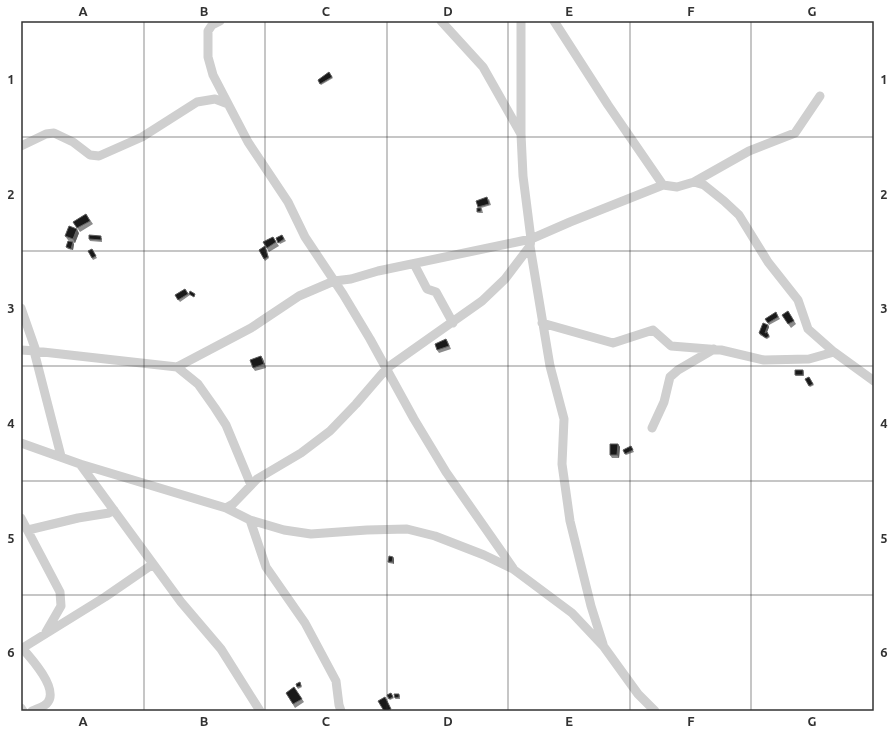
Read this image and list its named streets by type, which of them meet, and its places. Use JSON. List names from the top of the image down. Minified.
{"grid":{"columns":["A","B","C","D","E","F","G"],"rows":["1","2","3","4","5","6"]}}
